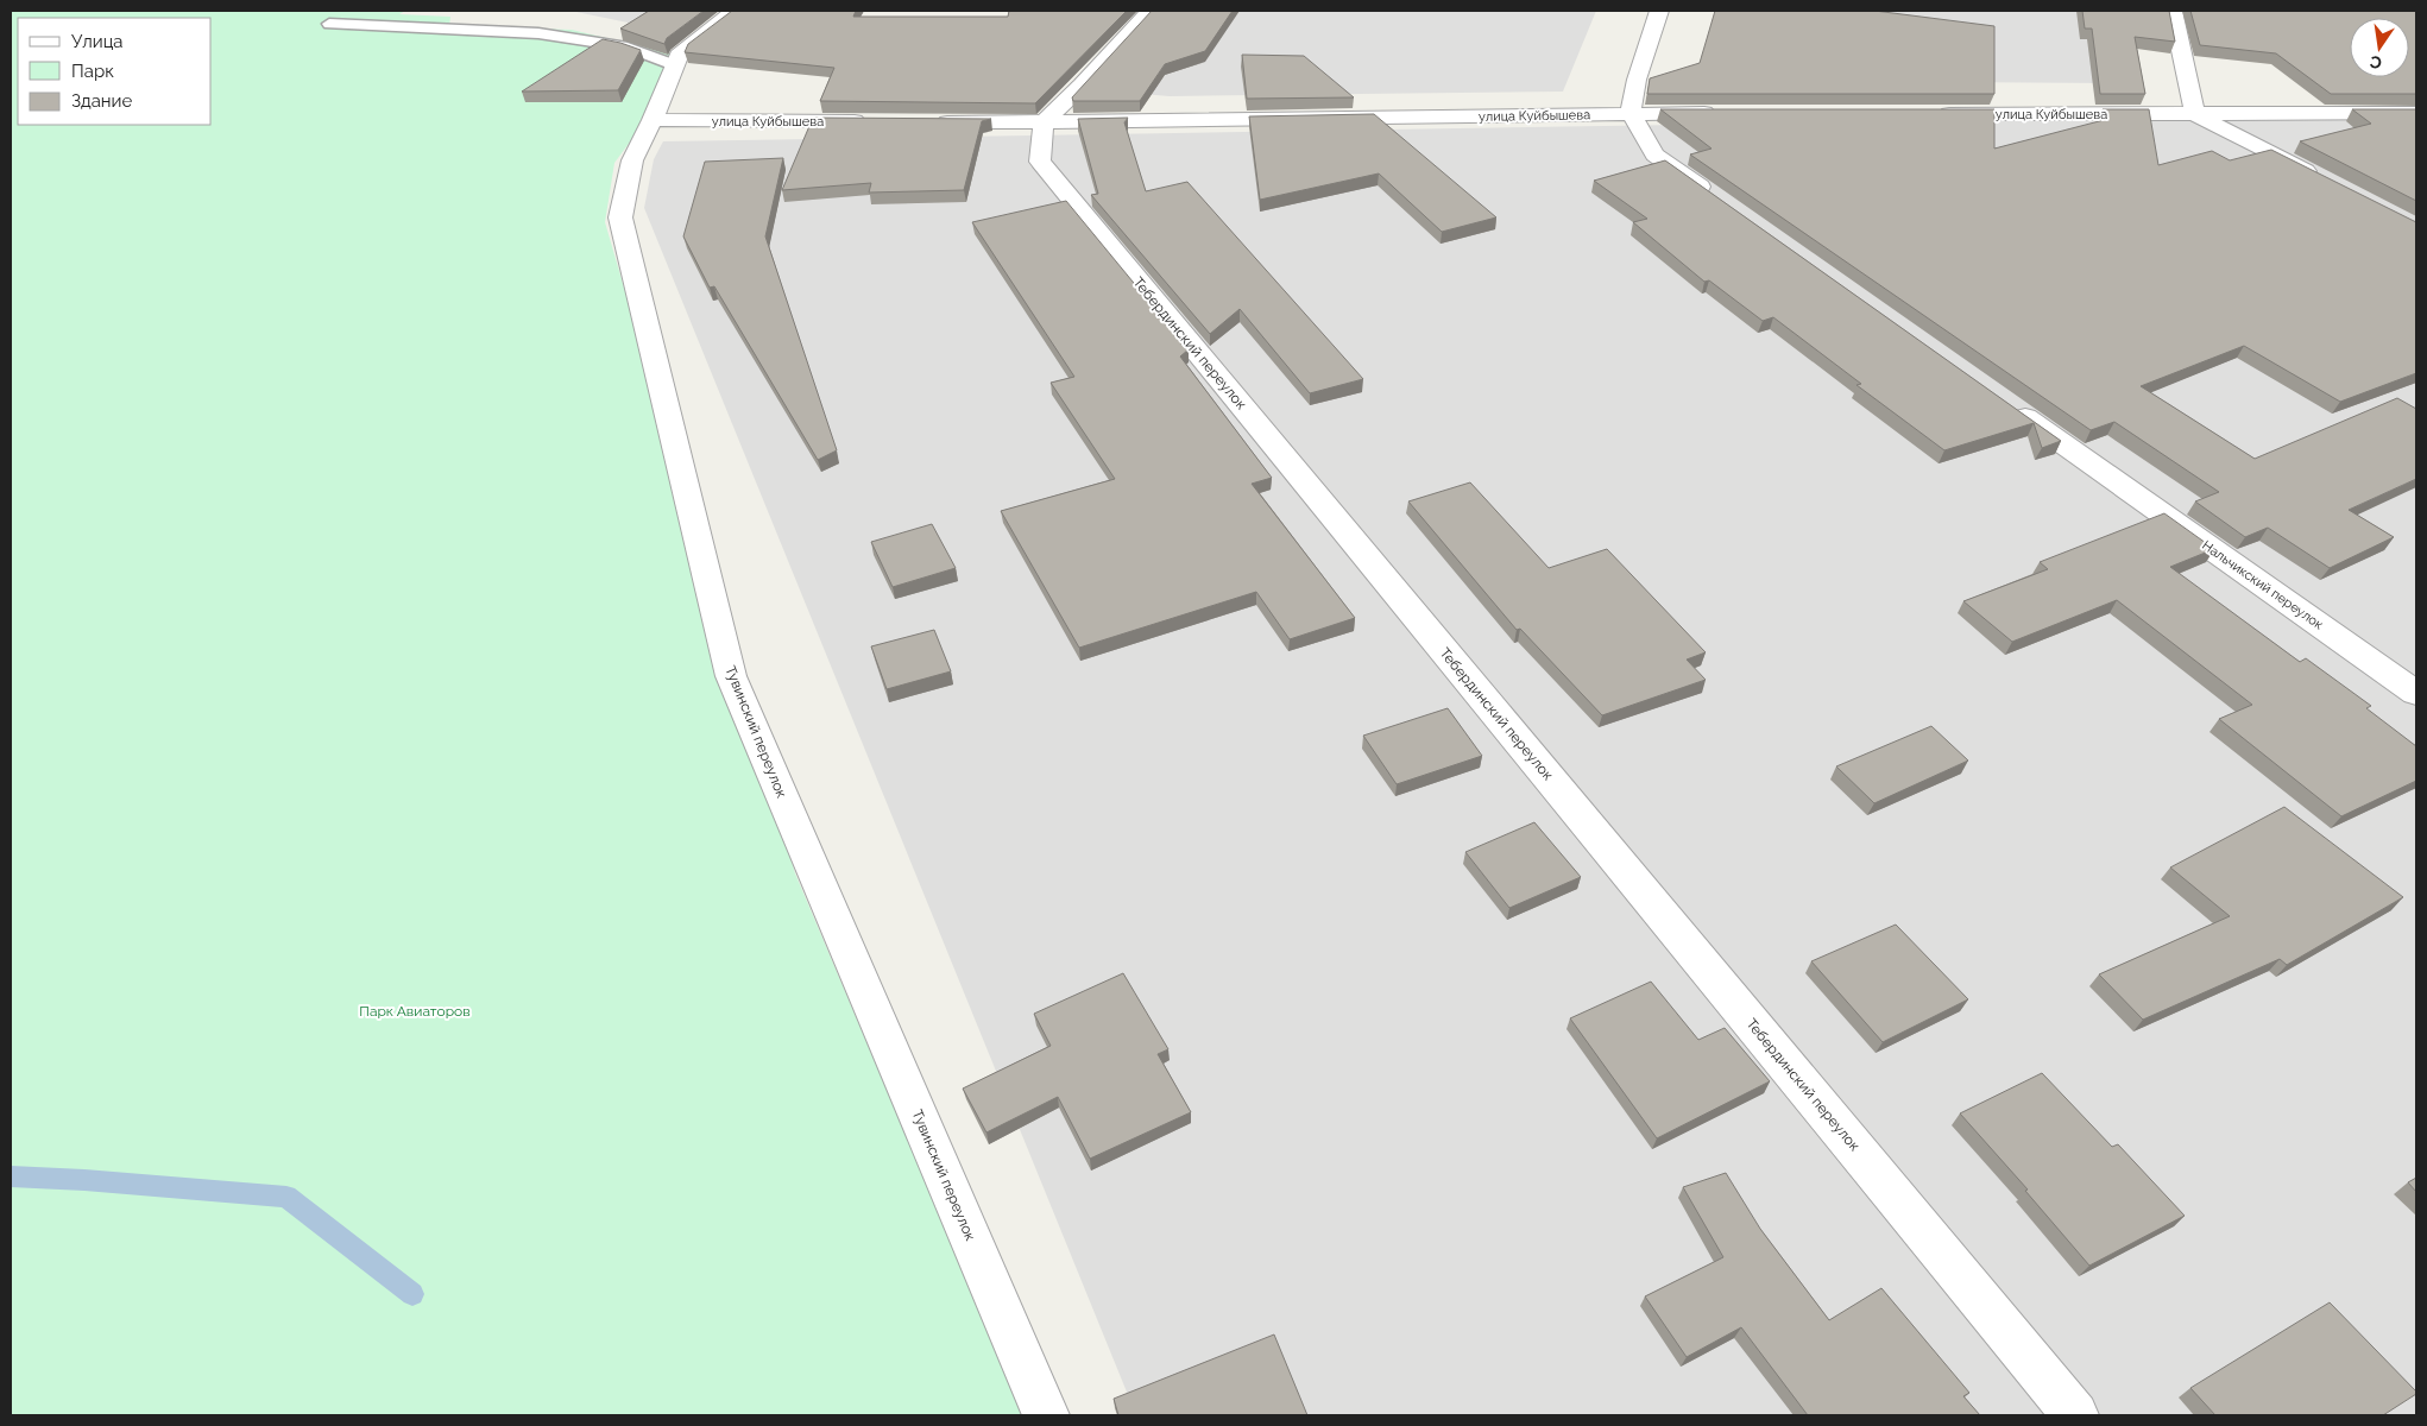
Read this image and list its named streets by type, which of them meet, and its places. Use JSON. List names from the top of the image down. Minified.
{"streets":{"street":["улица Куйбышева","Тебердинский переулок","Нальчикский переулок","Тувинский переулок"]},"crossings":[["улица Куйбышева","Тебердинский переулок"],["улица Куйбышева","Тувинский переулок"]],"parks":["Парк Авиаторов"],"legend":["Улица","Парк","Здание"],"north":"bottom"}
